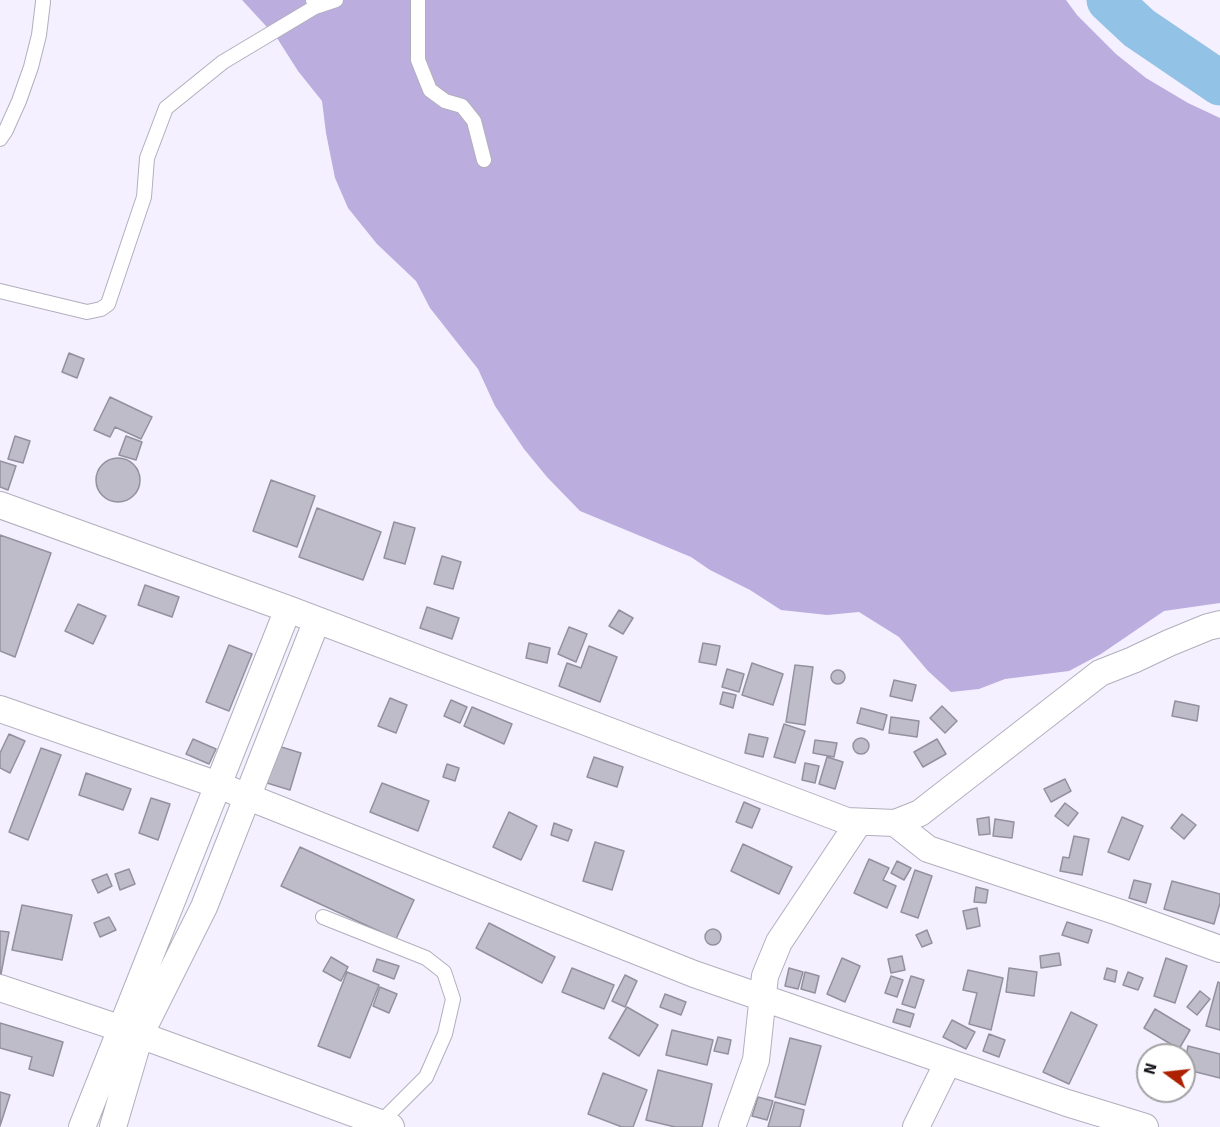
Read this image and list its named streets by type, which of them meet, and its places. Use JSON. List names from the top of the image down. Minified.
{"north":"left"}
